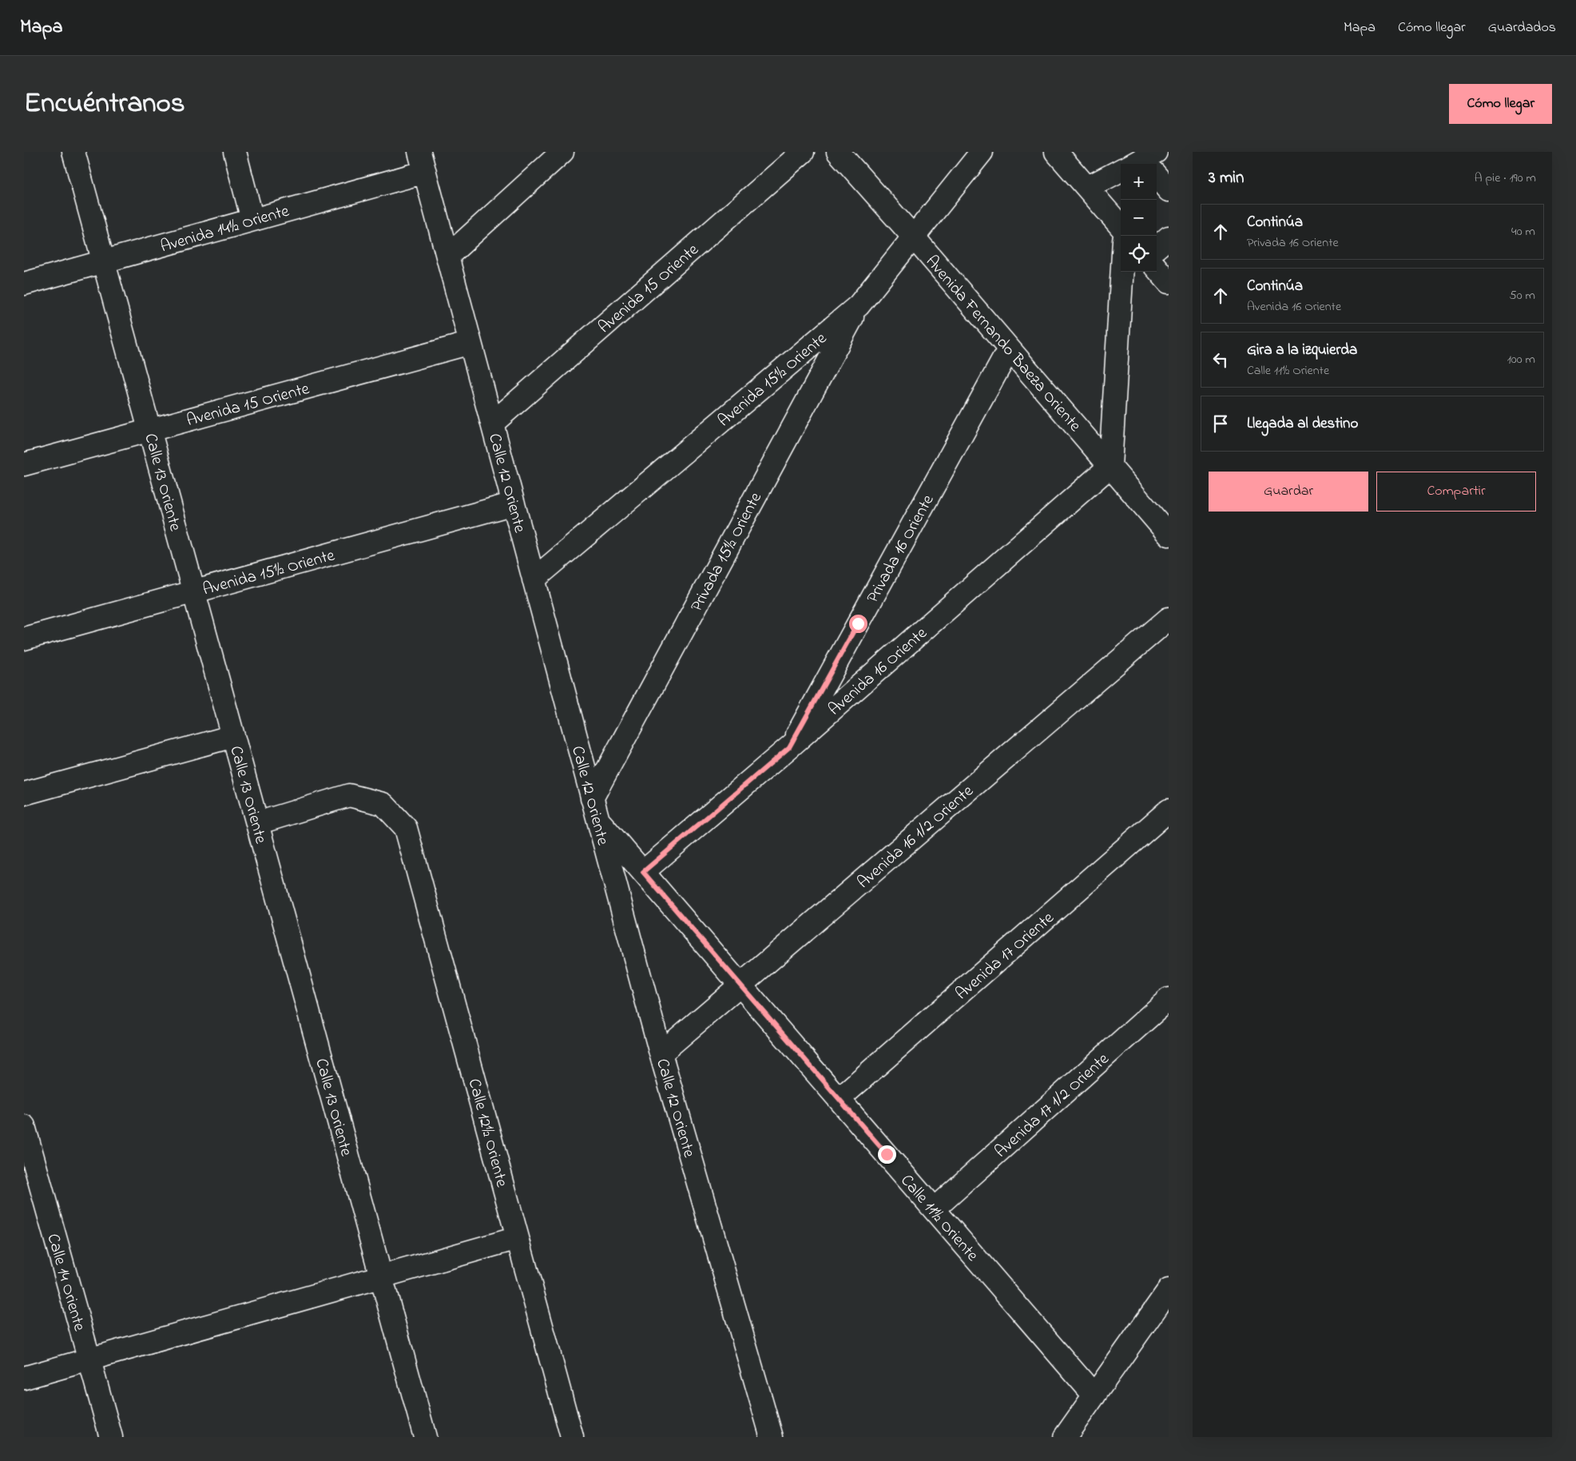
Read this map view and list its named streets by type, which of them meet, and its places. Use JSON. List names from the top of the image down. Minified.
{"streets":{"street":["Avenida 14½ Oriente","Avenida 15 Oriente","Avenida Fernando Baeza Oriente","Avenida 15½ Oriente","Calle 13 Oriente","Calle 12 Oriente","Privada 16 Oriente","Privada 15½ Oriente","Avenida 16 Oriente","Avenida 16 1/2 Oriente","Avenida 17 Oriente","Avenida 17 1/2 Oriente","Calle 12½ Oriente","Calle 11½ Oriente","Calle 14 Oriente"]},"crossings":[["Avenida 14½ Oriente","Calle 13 Oriente"],["Avenida 14½ Oriente","Calle 12 Oriente"],["Avenida 15 Oriente","Calle 13 Oriente"],["Avenida 15 Oriente","Calle 12 Oriente"],["Avenida Fernando Baeza Oriente","Avenida 15½ Oriente"],["Avenida Fernando Baeza Oriente","Privada 16 Oriente"],["Avenida Fernando Baeza Oriente","Avenida 16 Oriente"],["Avenida 15½ Oriente","Calle 13 Oriente"],["Avenida 15½ Oriente","Calle 12 Oriente"],["Avenida 15½ Oriente","Privada 15½ Oriente"],["Calle 13 Oriente","Calle 12½ Oriente"],["Calle 12 Oriente","Privada 15½ Oriente"],["Calle 12 Oriente","Avenida 16 1/2 Oriente"],["Calle 12 Oriente","Calle 11½ Oriente"],["Privada 16 Oriente","Avenida 16 Oriente"],["Avenida 16 Oriente","Calle 11½ Oriente"],["Avenida 16 1/2 Oriente","Calle 11½ Oriente"],["Avenida 17 Oriente","Calle 11½ Oriente"],["Avenida 17 1/2 Oriente","Calle 11½ Oriente"]],"page":{"header":"Mapa","nav":["Mapa","Cómo llegar","Guardados"],"title":"Encuéntranos","buttons":["Cómo llegar",["Guardar","Compartir"]],"heading":["3 min","A pie · 190 m"],"map_buttons":["+","−"],"list":[["Continúa","Privada 16 Oriente","40 m"],["Continúa","Avenida 16 Oriente","50 m"],["Gira a la izquierda","Calle 11½ Oriente","100 m"],"Llegada al destino"]}}
